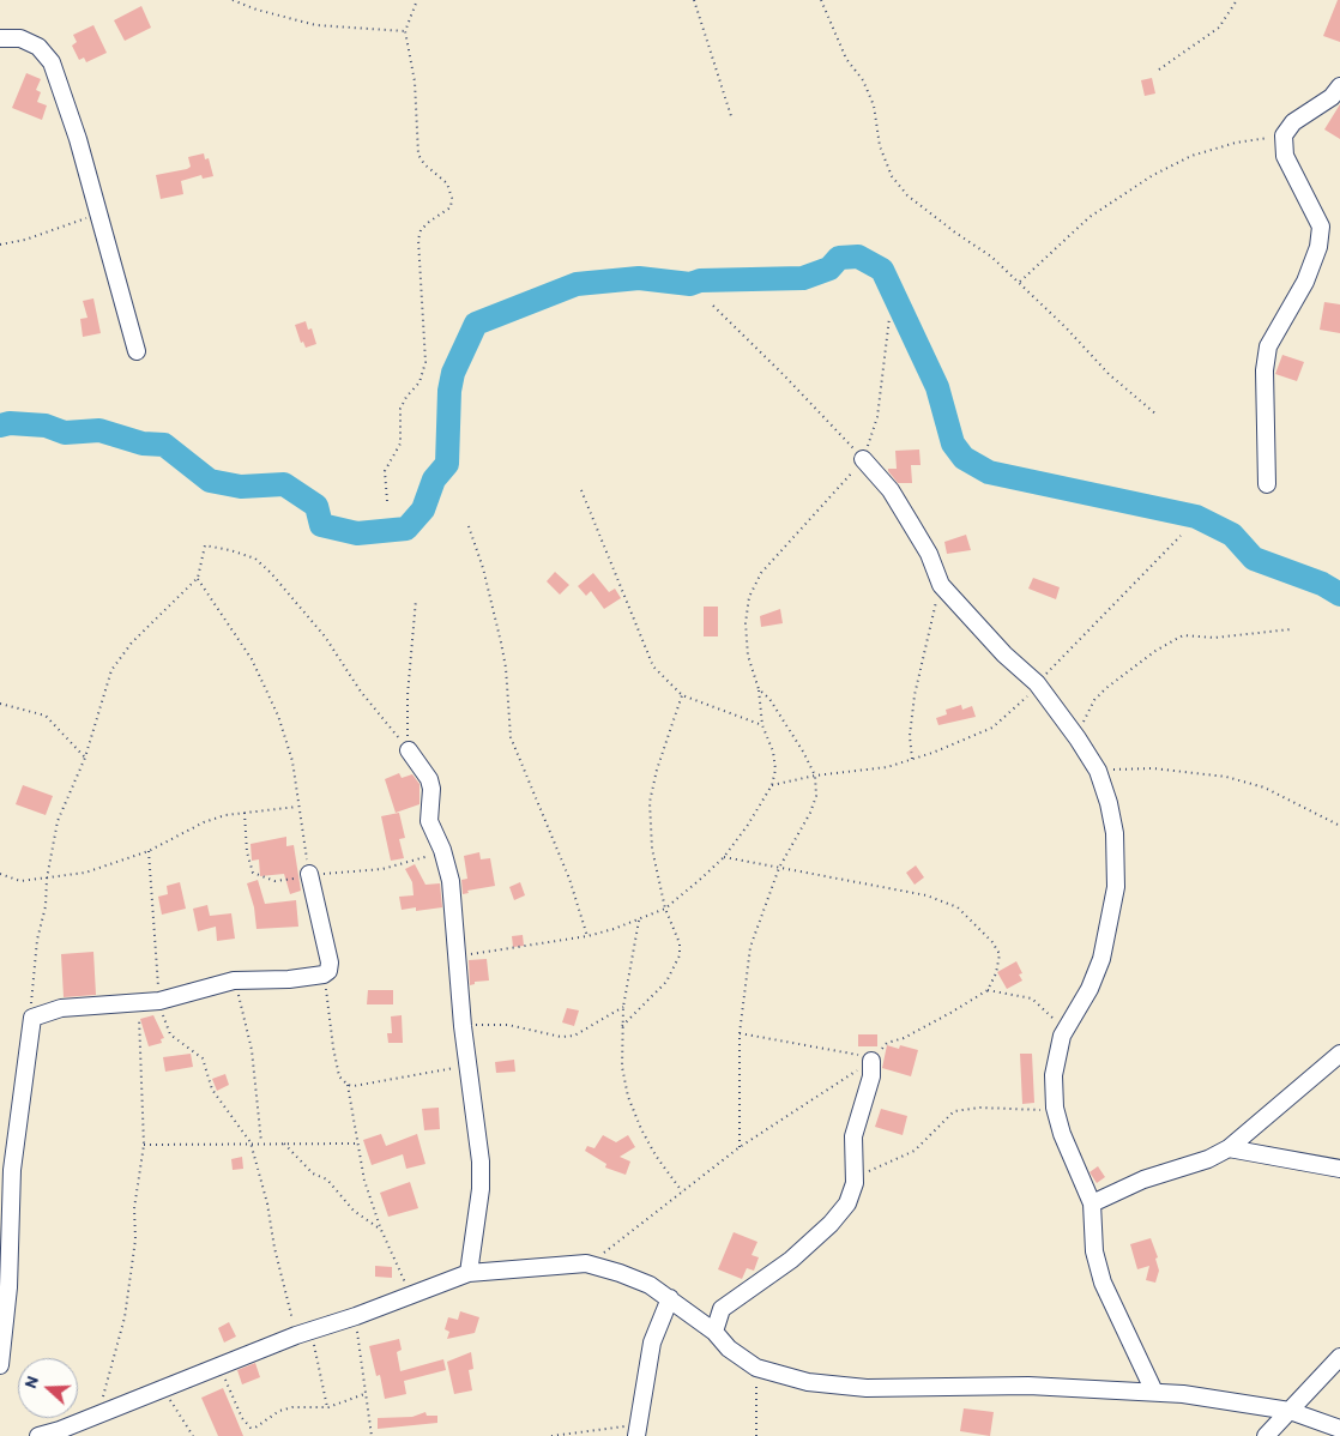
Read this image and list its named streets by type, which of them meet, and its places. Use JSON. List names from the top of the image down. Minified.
{"north":"left"}
